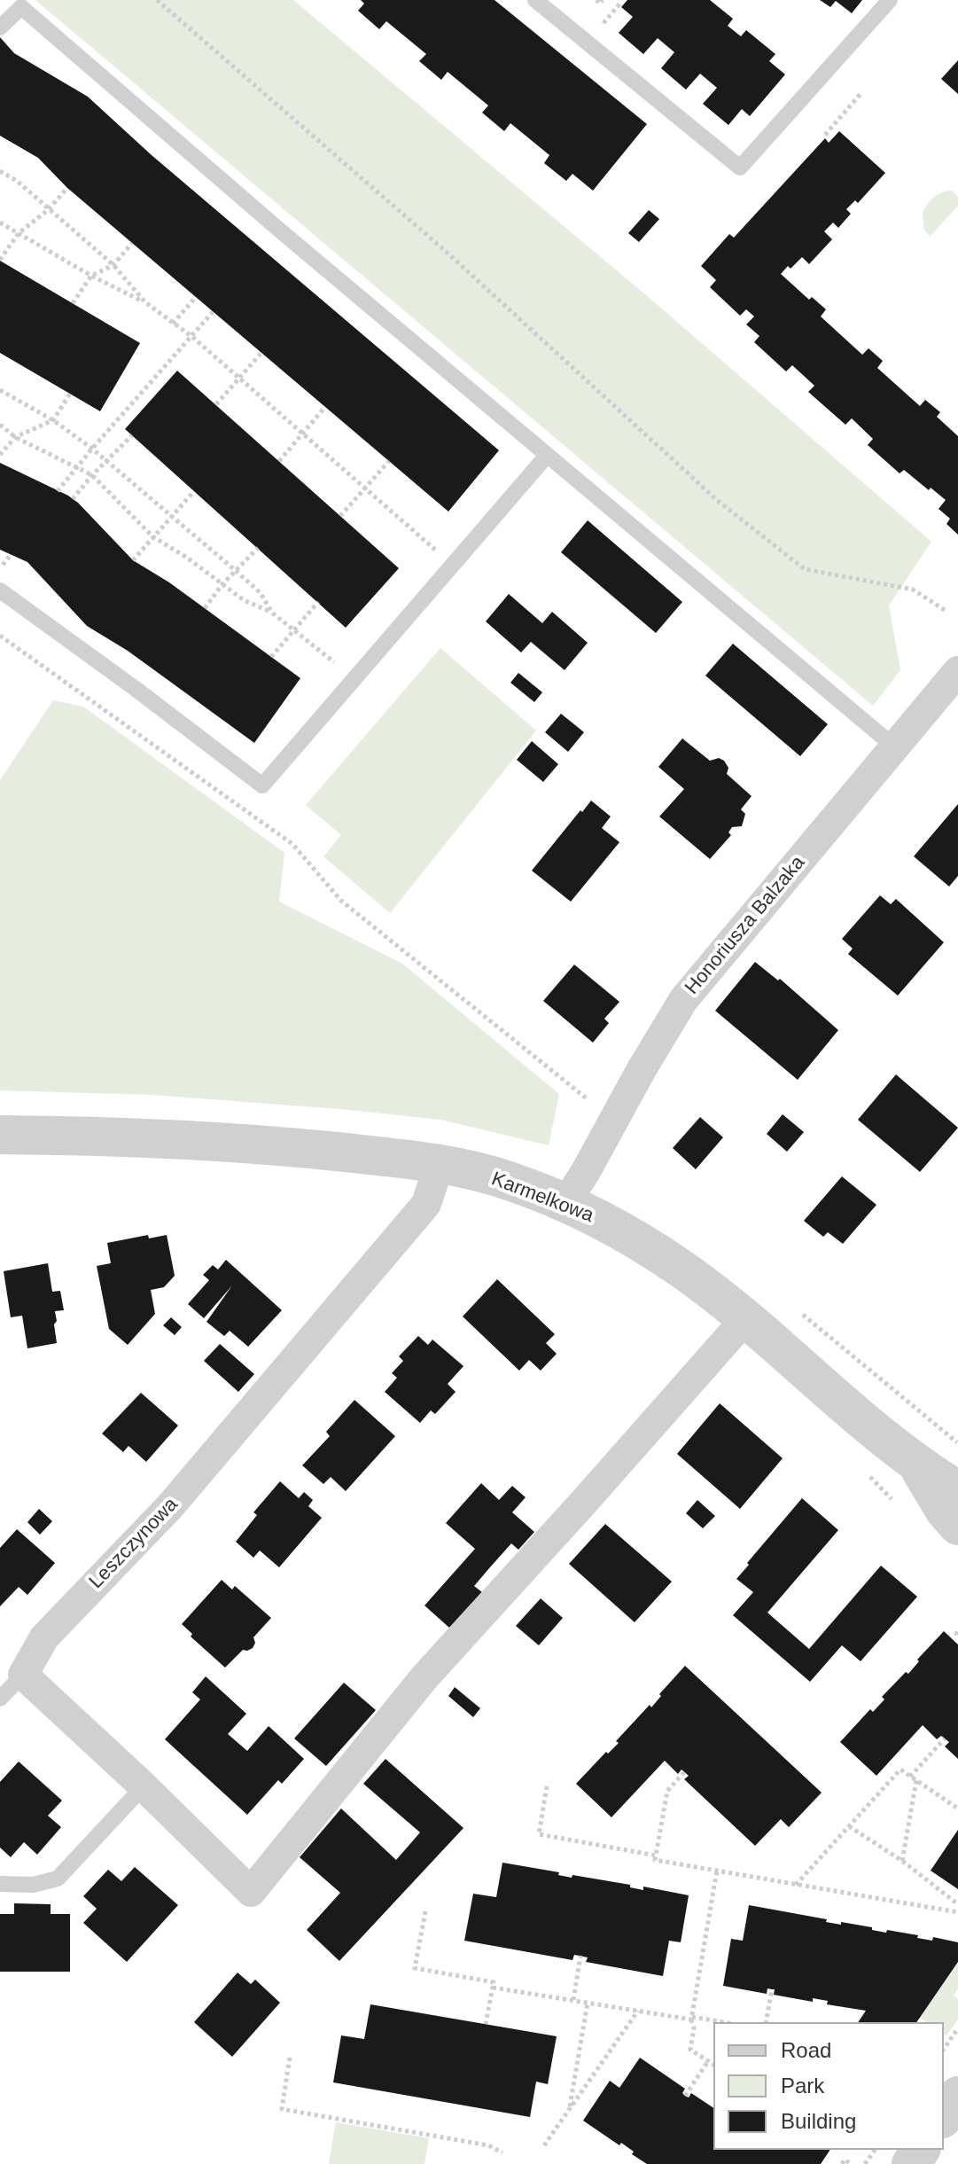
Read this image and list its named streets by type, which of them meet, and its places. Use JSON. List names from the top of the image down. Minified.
{"streets":{"street":["Honoriusza Balzaka","Karmelkowa","Leszczynowa"]},"crossings":[["Honoriusza Balzaka","Karmelkowa"],["Karmelkowa","Leszczynowa"]],"legend":["Road","Park","Building"]}
